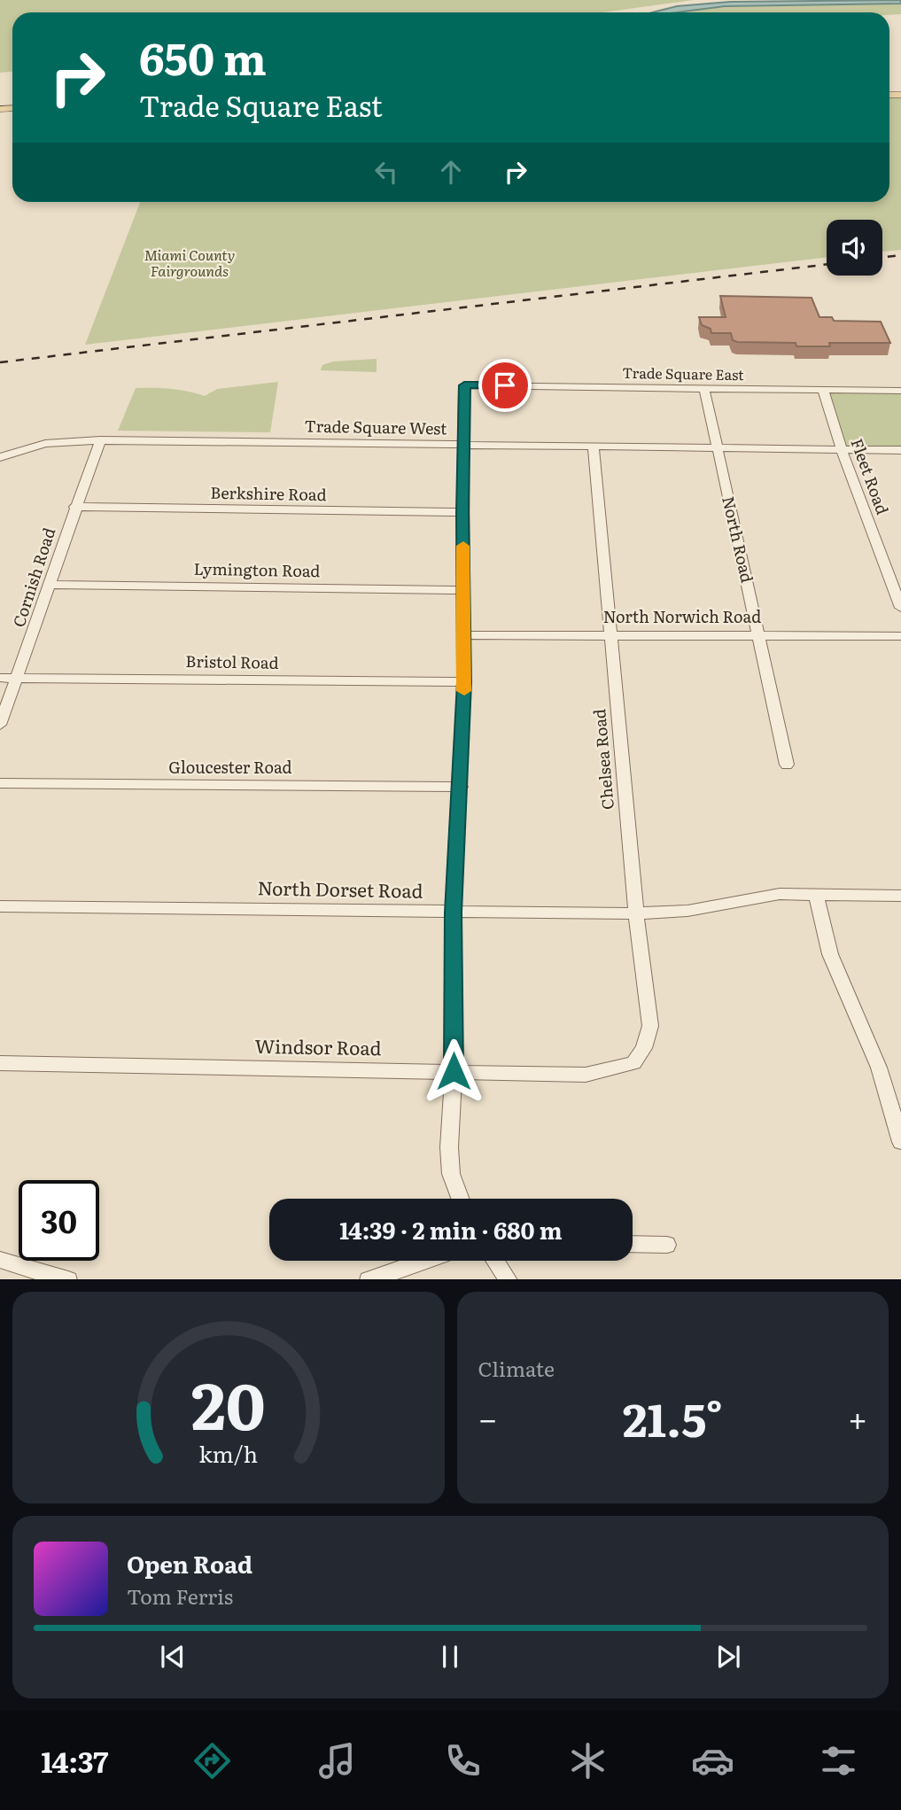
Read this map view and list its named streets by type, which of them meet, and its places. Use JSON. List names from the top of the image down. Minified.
{"streets":{"street":["Trade Square East","Trade Square West","Fleet Road","Berkshire Road","North Road","Lymington Road","Cornish Road","North Norwich Road","Bristol Road","Chelsea Road","Gloucester Road","North Dorset Road","Windsor Road"]},"crossings":[["Trade Square East","Trade Square West"],["Trade Square East","Fleet Road"],["Trade Square East","North Road"],["Trade Square West","Fleet Road"],["Trade Square West","North Road"],["Trade Square West","Cornish Road"],["Trade Square West","Chelsea Road"],["Berkshire Road","Cornish Road"],["North Road","North Norwich Road"],["Lymington Road","Cornish Road"],["Cornish Road","Bristol Road"],["North Norwich Road","Chelsea Road"],["Chelsea Road","North Dorset Road"],["Chelsea Road","Windsor Road"]],"parks":["Miami County Fairgrounds"],"page":{"turn":["650 m","Trade Square East"],"limit":"30","trip":"14:39 · 2 min · 680 m","tile":"Climate","heat":["−","21.5°","+"],"song":["Open Road","Tom Ferris"],"tabs":"14:37","gauge":["20","km/h"]}}
